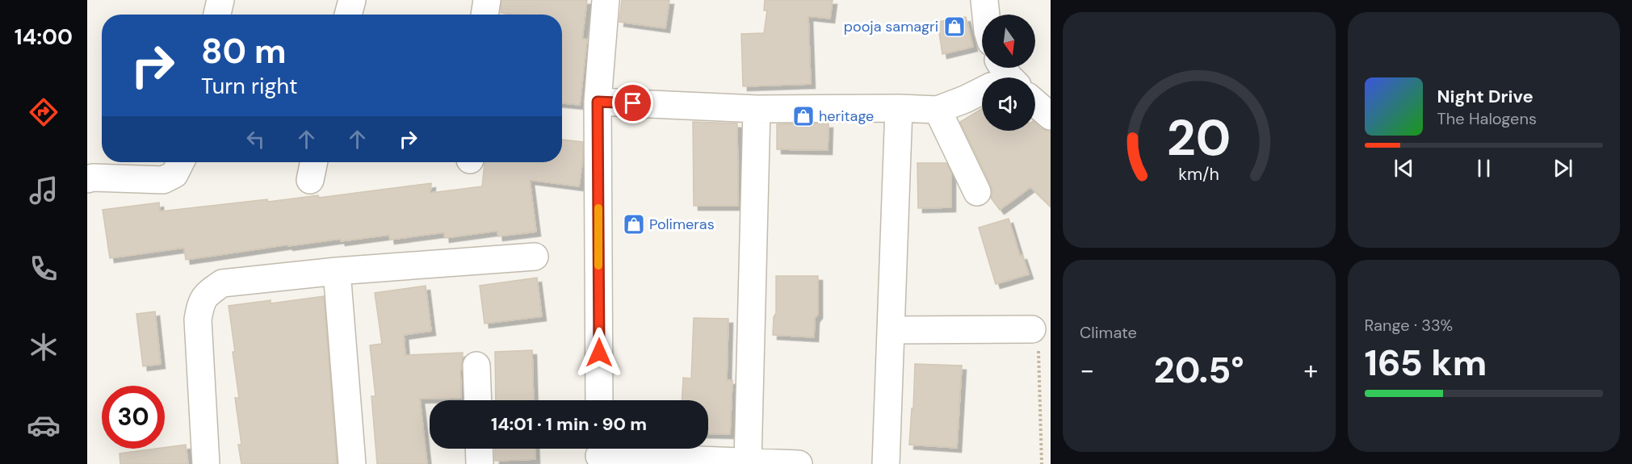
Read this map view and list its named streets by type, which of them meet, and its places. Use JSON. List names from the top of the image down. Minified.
{"places":{"shop":["pooja samagri","heritage","Polimeras"]},"north":"bottom","page":{"tabs":"14:00","turn":["80 m","Turn right"],"song":["Night Drive","The Halogens"],"tile":["Climate",["Range · 33%","165 km"]],"heat":["−","20.5°","+"],"limit":"30","trip":"14:01 · 1 min · 90 m","gauge":["20","km/h"]}}
